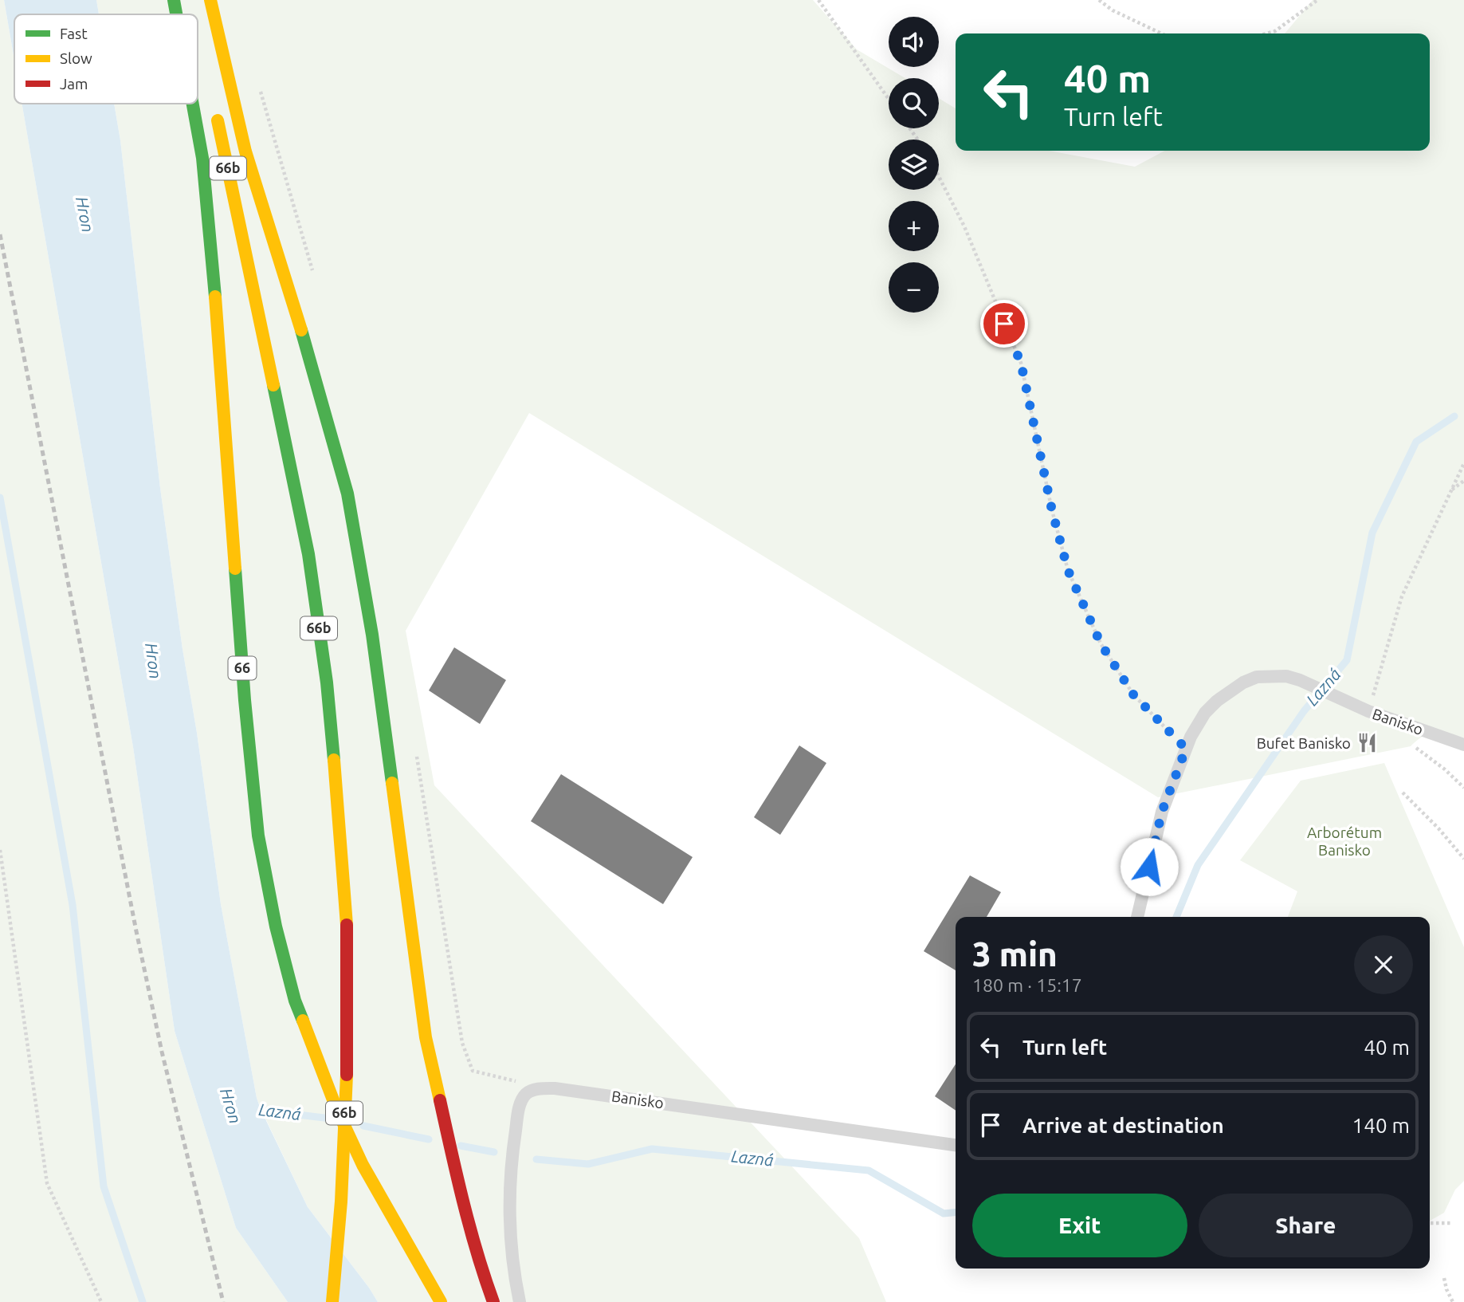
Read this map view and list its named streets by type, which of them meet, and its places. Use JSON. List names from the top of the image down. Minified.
{"streets":{"main road":["66b","66"],"lane":["Banisko"]},"water":["Hron","Lazná"],"parks":["Arborétum Banisko"],"places":{"restaurant":["Bufet Banisko"]},"legend":["Fast","Slow","Jam"],"page":{"map_buttons":["+","−"],"turn":["40 m","Turn left"],"heading":["3 min","180 m · 15:17"],"list":[{"name":"Turn left","value":"40 m"},{"name":"Arrive at destination","value":"140 m"}],"buttons":["Exit","Share"]}}
